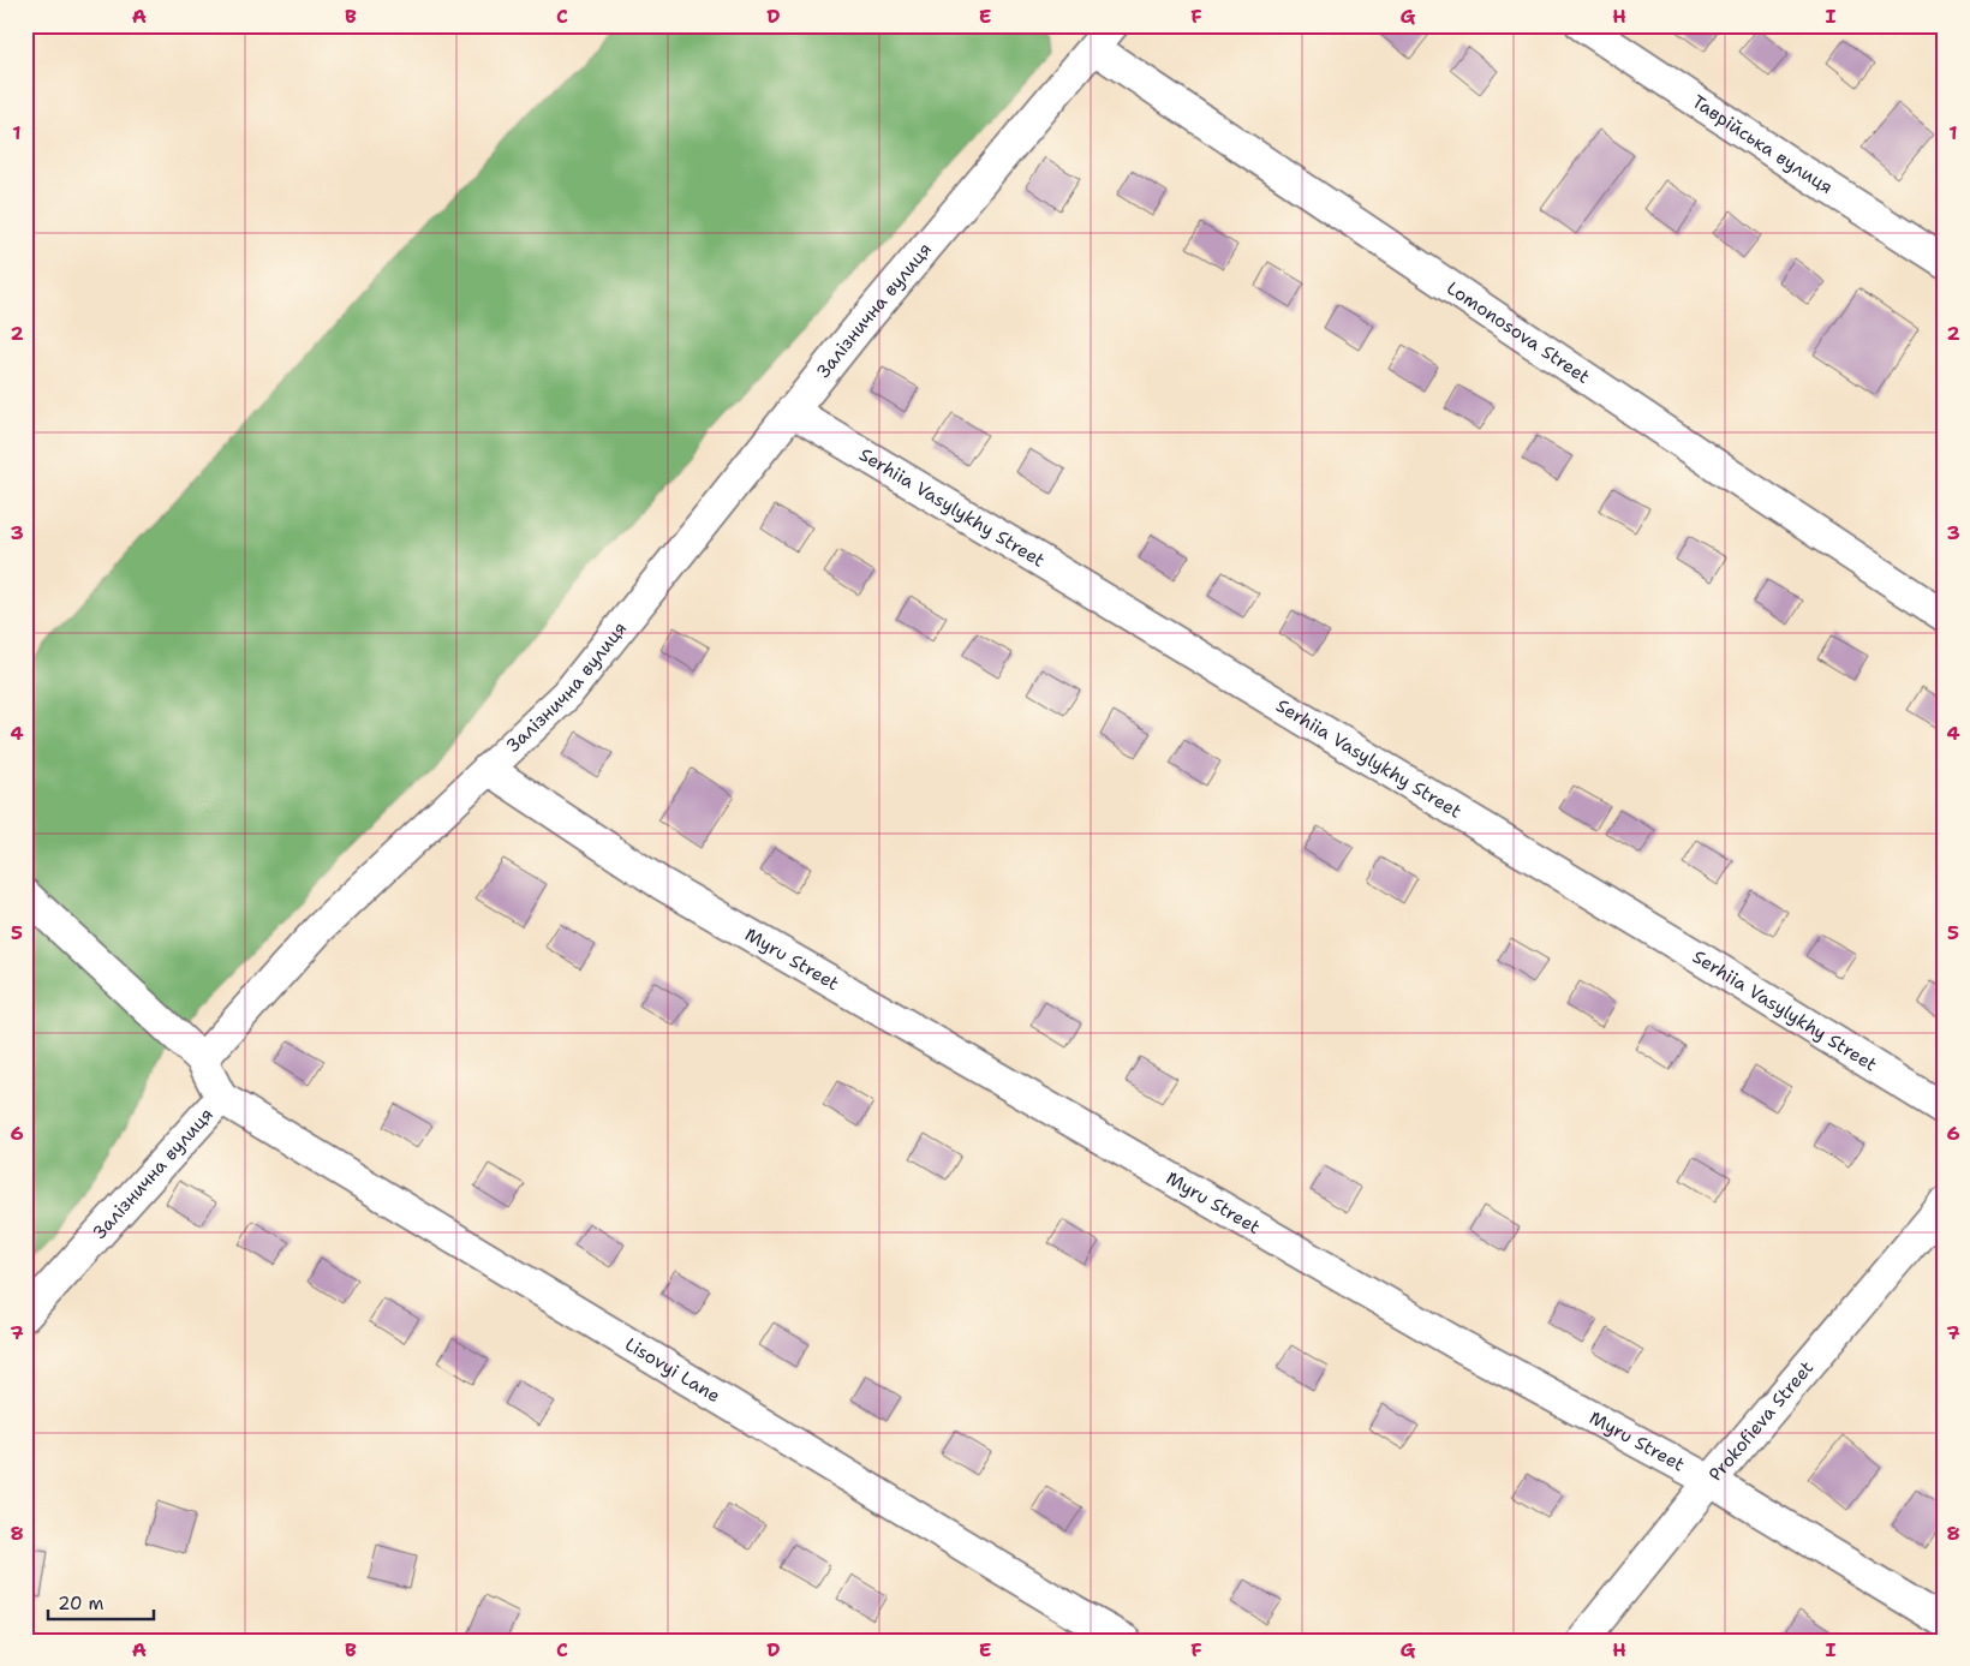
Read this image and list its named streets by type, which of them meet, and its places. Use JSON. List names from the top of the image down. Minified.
{"streets":{"street":["Таврійська вулиця","Залізнична вулиця","Lomonosova Street","Serhiia Vasylykhy Street","Myru Street","Lisovyi Lane","Prokofieva Street"]},"crossings":[["Залізнична вулиця","Lomonosova Street"],["Залізнична вулиця","Serhiia Vasylykhy Street"],["Залізнична вулиця","Myru Street"],["Залізнична вулиця","Lisovyi Lane"],["Myru Street","Prokofieva Street"]],"scale_bar":"20 m","grid":{"columns":["A","B","C","D","E","F","G","H","I"],"rows":["1","2","3","4","5","6","7","8"]}}
